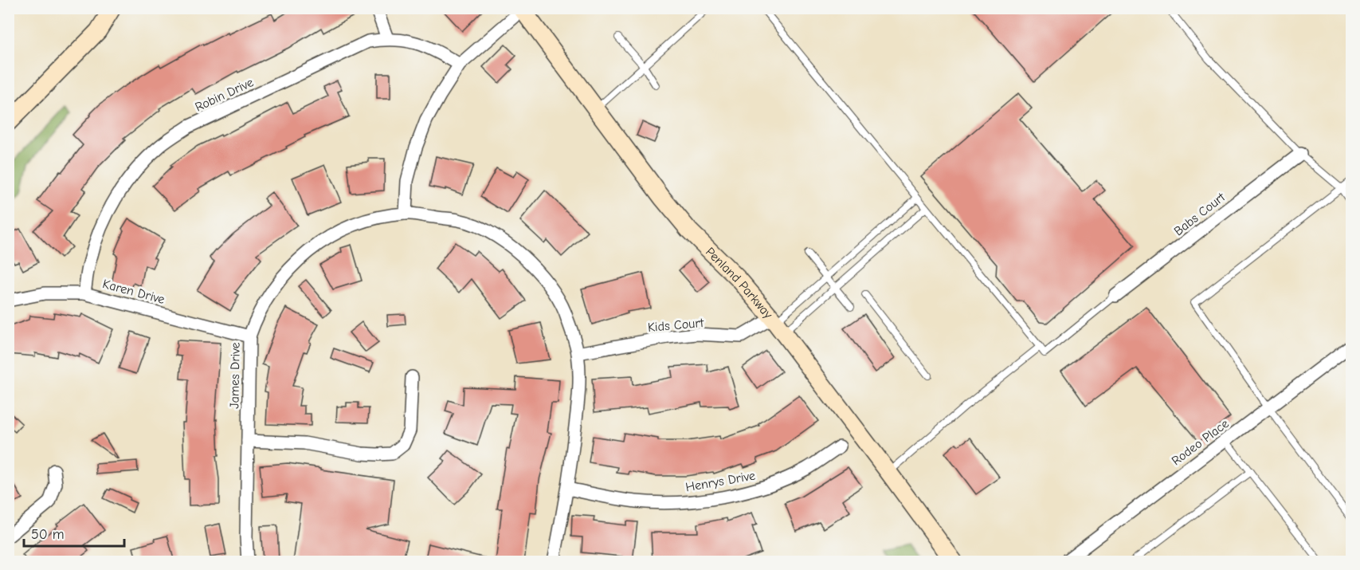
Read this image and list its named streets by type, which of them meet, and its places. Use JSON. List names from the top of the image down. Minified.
{"streets":{"street":["Robin Drive","Babs Court","Penland Parkway","Karen Drive","Kids Court","James Drive","Rodeo Place","Henrys Drive"]},"crossings":[["Robin Drive","Karen Drive"],["Penland Parkway","Kids Court"],["Karen Drive","James Drive"],["Kids Court","James Drive"],["James Drive","Henrys Drive"]],"scale_bar":"50 m"}
